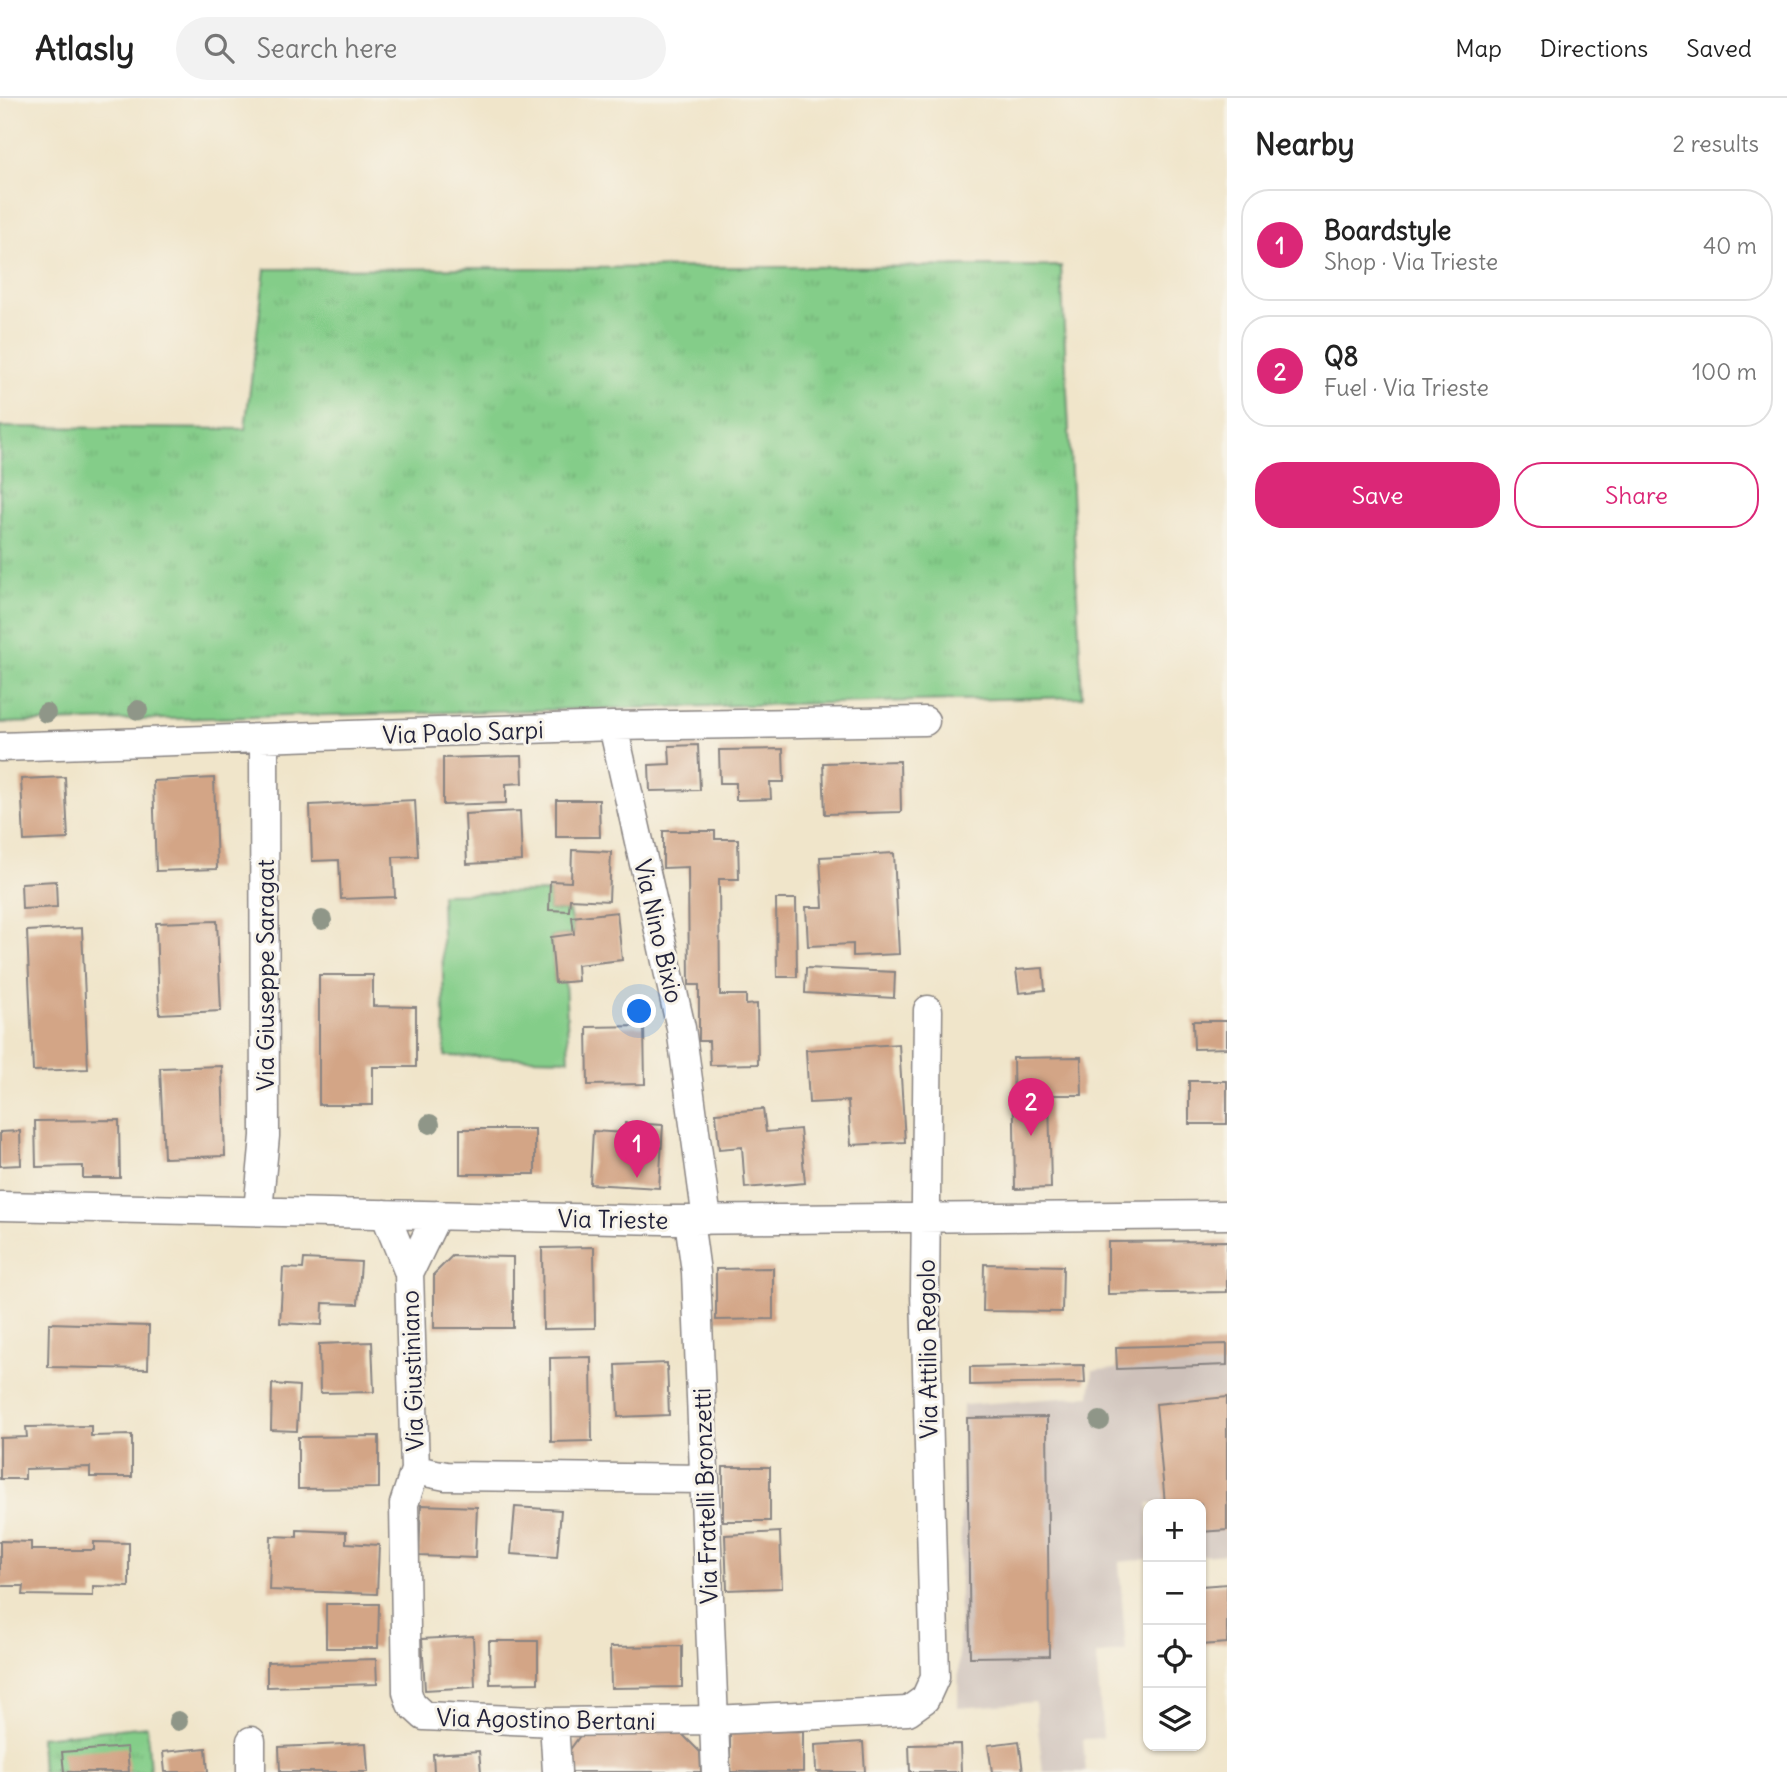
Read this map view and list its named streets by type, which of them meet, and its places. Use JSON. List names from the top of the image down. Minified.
{"streets":{"street":["Via Paolo Sarpi","Via Nino Bixio","Via Giuseppe Saragat","Via Trieste","Via Attilio Regolo","Via Giustiniano","Via Fratelli Bronzetti","Via Agostino Bertani"]},"crossings":[["Via Paolo Sarpi","Via Nino Bixio"],["Via Paolo Sarpi","Via Giuseppe Saragat"],["Via Nino Bixio","Via Trieste"],["Via Nino Bixio","Via Fratelli Bronzetti"],["Via Giuseppe Saragat","Via Trieste"],["Via Trieste","Via Attilio Regolo"],["Via Trieste","Via Giustiniano"],["Via Trieste","Via Fratelli Bronzetti"],["Via Attilio Regolo","Via Agostino Bertani"],["Via Giustiniano","Via Agostino Bertani"],["Via Fratelli Bronzetti","Via Agostino Bertani"]],"page":{"header":"Atlasly","search":"Search here","nav":["Map","Directions","Saved"],"heading":["Nearby","2 results"],"list":[{"mark":"1","name":"Boardstyle","note":"Shop · Via Trieste","value":"40 m"},{"mark":"2","name":"Q8","note":"Fuel · Via Trieste","value":"100 m"}],"buttons":["Save","Share"],"pins":["2","1"],"map_buttons":["+","−"]}}
